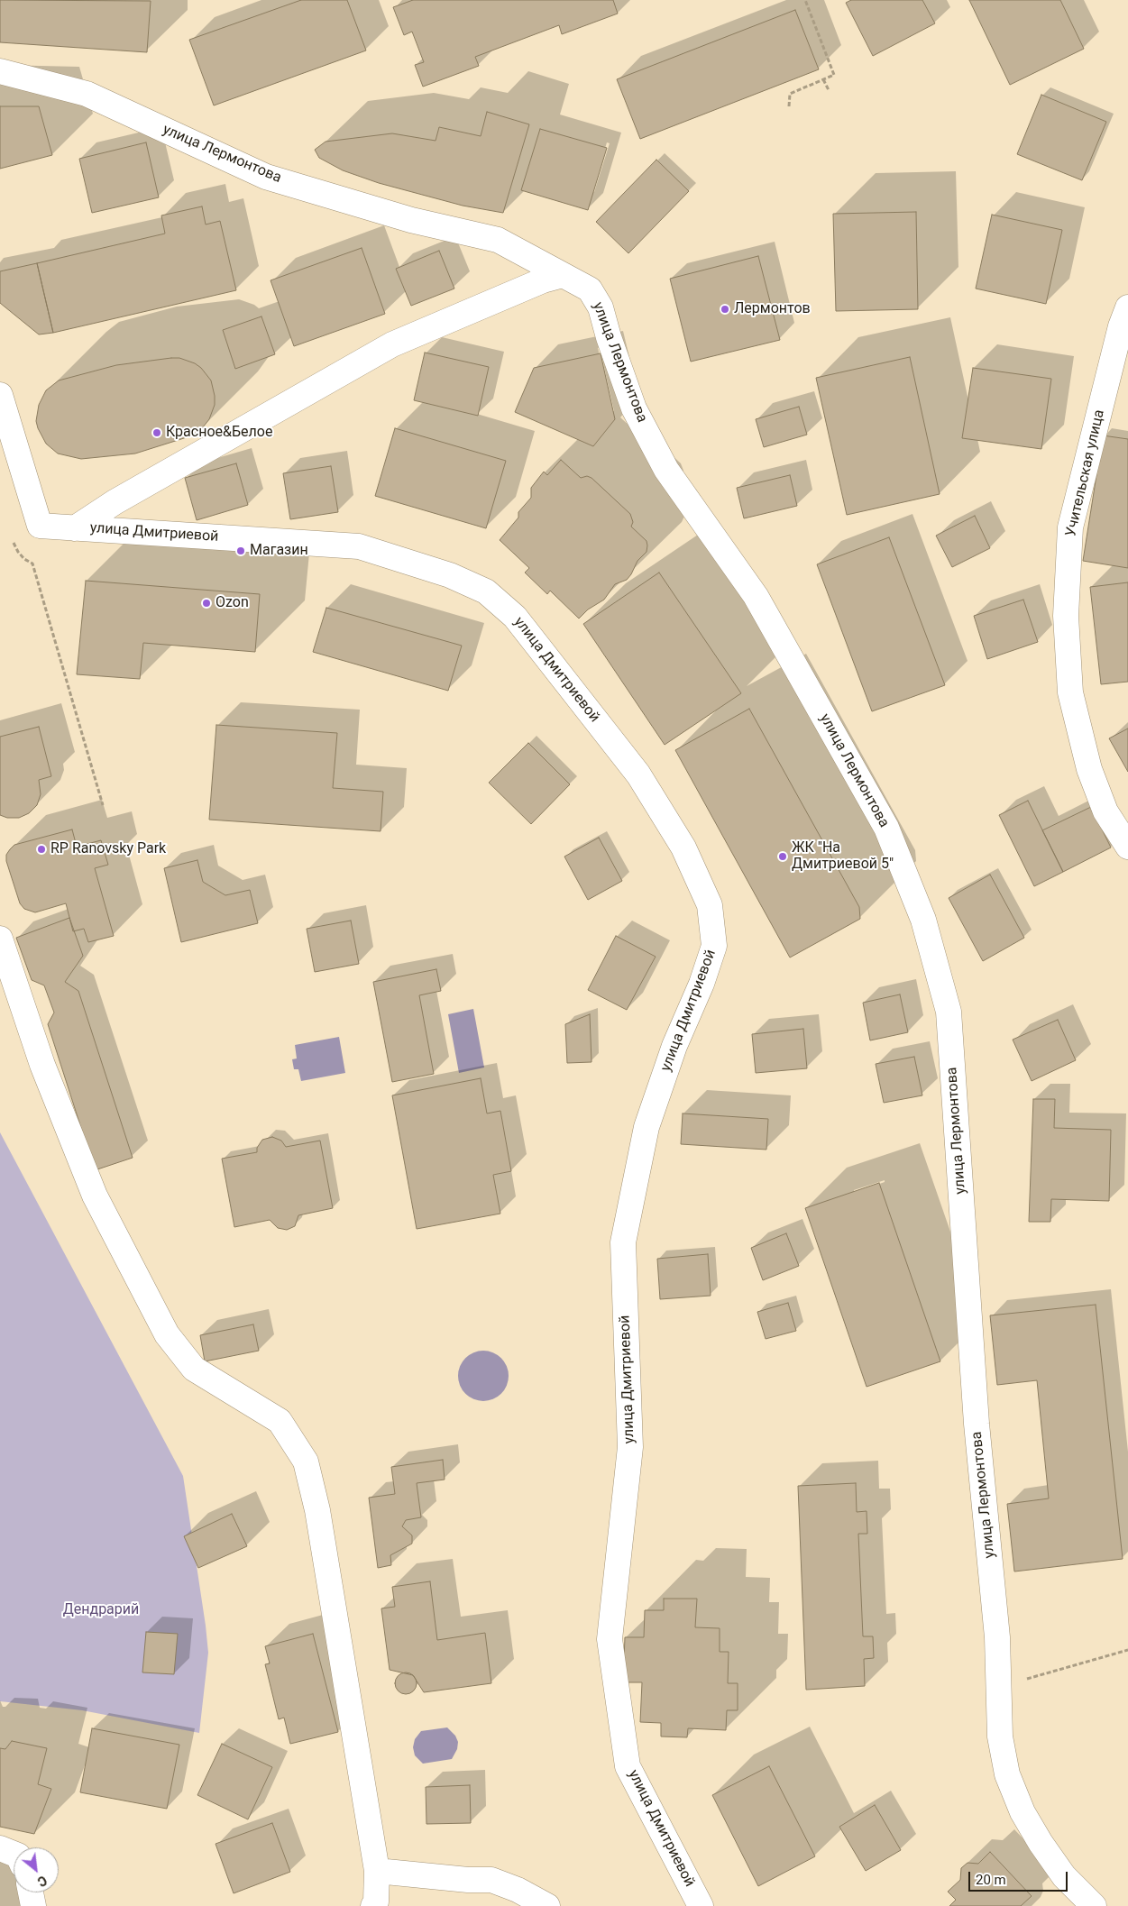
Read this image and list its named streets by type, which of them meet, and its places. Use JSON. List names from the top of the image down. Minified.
{"streets":{"street":["улица Лермонтова","Учительская улица","улица Дмитриевой"]},"parks":["Дендрарий"],"places":["Лермонтов","Красное&Белое","Магазин","Ozon","RP Ranovsky Park","ЖК \"На Дмитриевой 5\""],"scale_bar":"20 m","north":"bottom right"}
